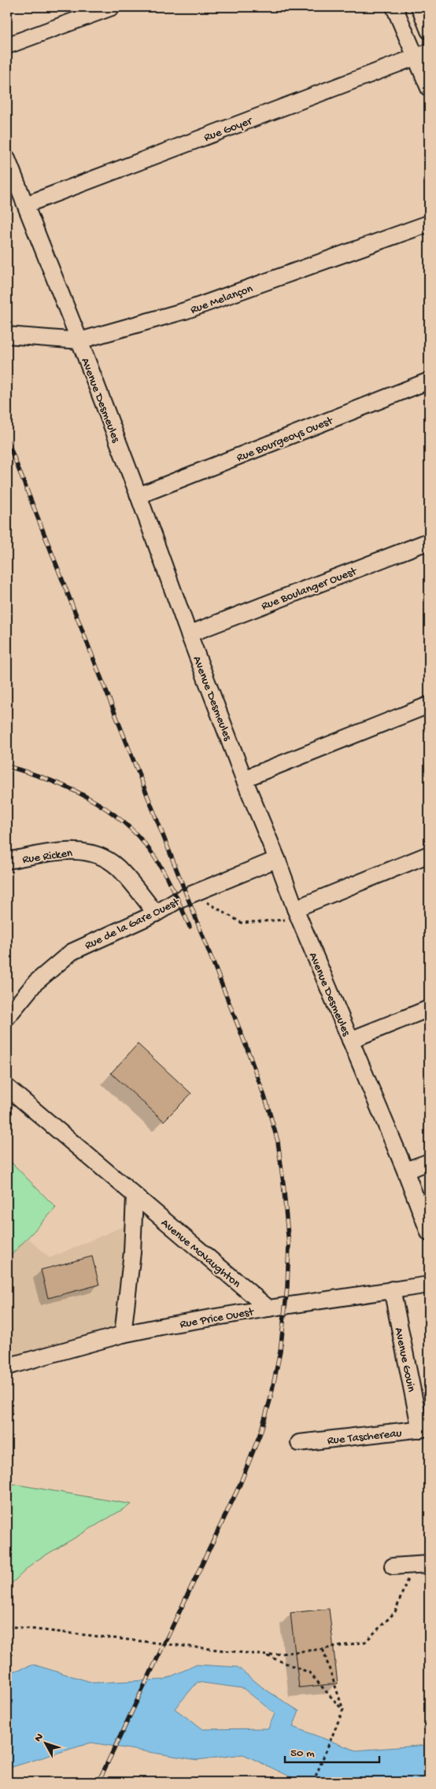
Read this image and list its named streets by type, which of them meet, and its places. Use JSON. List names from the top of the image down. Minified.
{"streets":{"street":["Rue Goyer","Rue Melançon","Avenue Desmeules","Rue Bourgeoys Ouest","Rue Boulanger Ouest","Rue Ricken","Rue de la Gare Ouest","Avenue McNaughton","Rue Price Ouest","Avenue Gouin","Rue Taschereau"]},"crossings":[["Rue Goyer","Avenue Desmeules"],["Rue Melançon","Avenue Desmeules"],["Avenue Desmeules","Rue Bourgeoys Ouest"],["Avenue Desmeules","Rue Boulanger Ouest"],["Avenue Desmeules","Rue de la Gare Ouest"],["Rue Ricken","Rue de la Gare Ouest"],["Avenue McNaughton","Rue Price Ouest"],["Rue Price Ouest","Avenue Gouin"],["Avenue Gouin","Rue Taschereau"]],"scale_bar":"50 m","north":"top left"}
